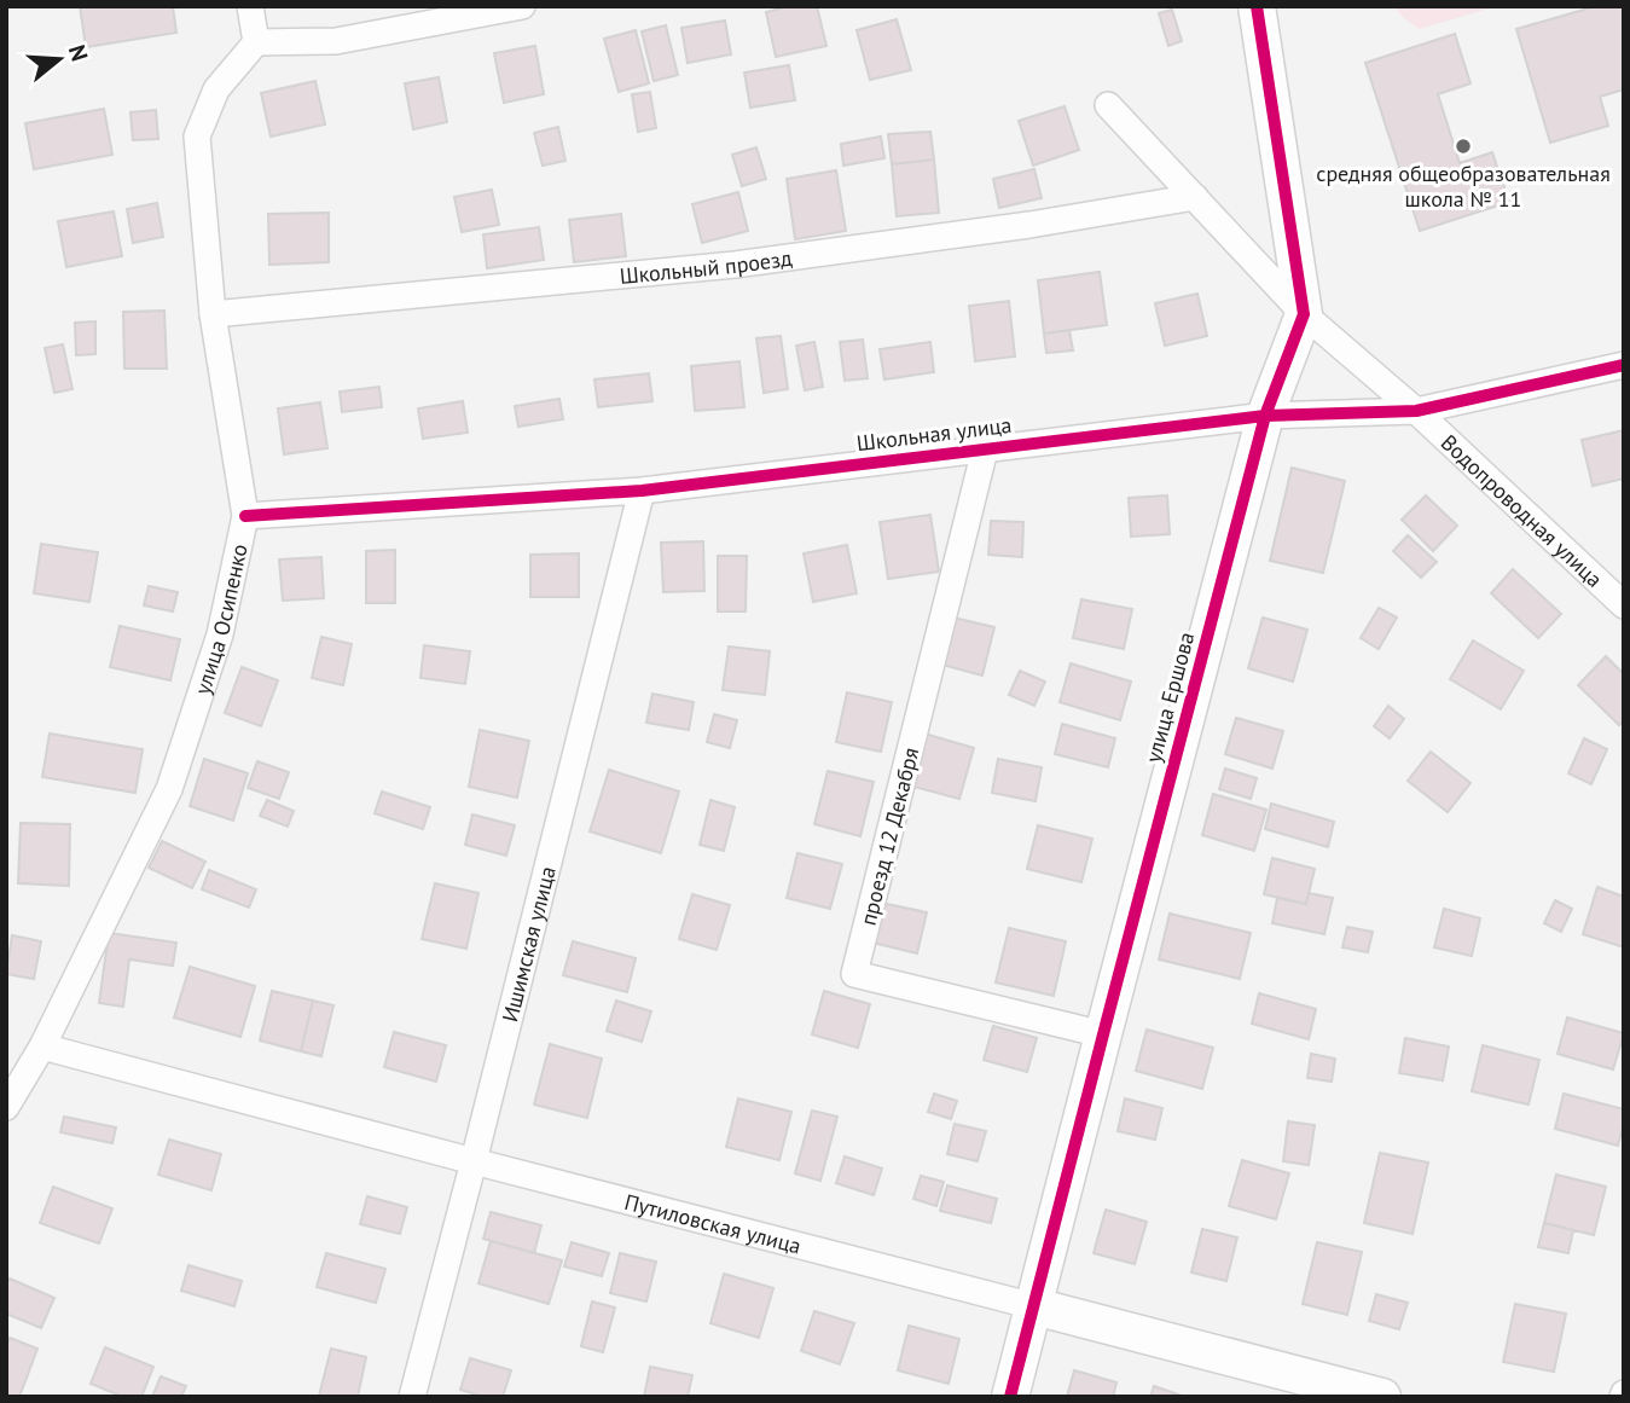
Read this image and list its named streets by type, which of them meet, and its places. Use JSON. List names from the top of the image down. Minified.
{"streets":{"street":["Школьный проезд","Школьная улица","Водопроводная улица","улица Осипенко","улица Ершова","проезд 12 Декабря","Ишимская улица","Путиловская улица"]},"crossings":[["Школьный проезд","Водопроводная улица"],["Школьный проезд","улица Осипенко"],["Школьная улица","Водопроводная улица"],["Школьная улица","улица Осипенко"],["Школьная улица","улица Ершова"],["Школьная улица","проезд 12 Декабря"],["Школьная улица","Ишимская улица"],["Водопроводная улица","улица Ершова"],["улица Осипенко","Путиловская улица"],["улица Ершова","проезд 12 Декабря"],["улица Ершова","Путиловская улица"],["Ишимская улица","Путиловская улица"]],"places":["средняя общеобразовательная школа № 11"],"north":"right"}
